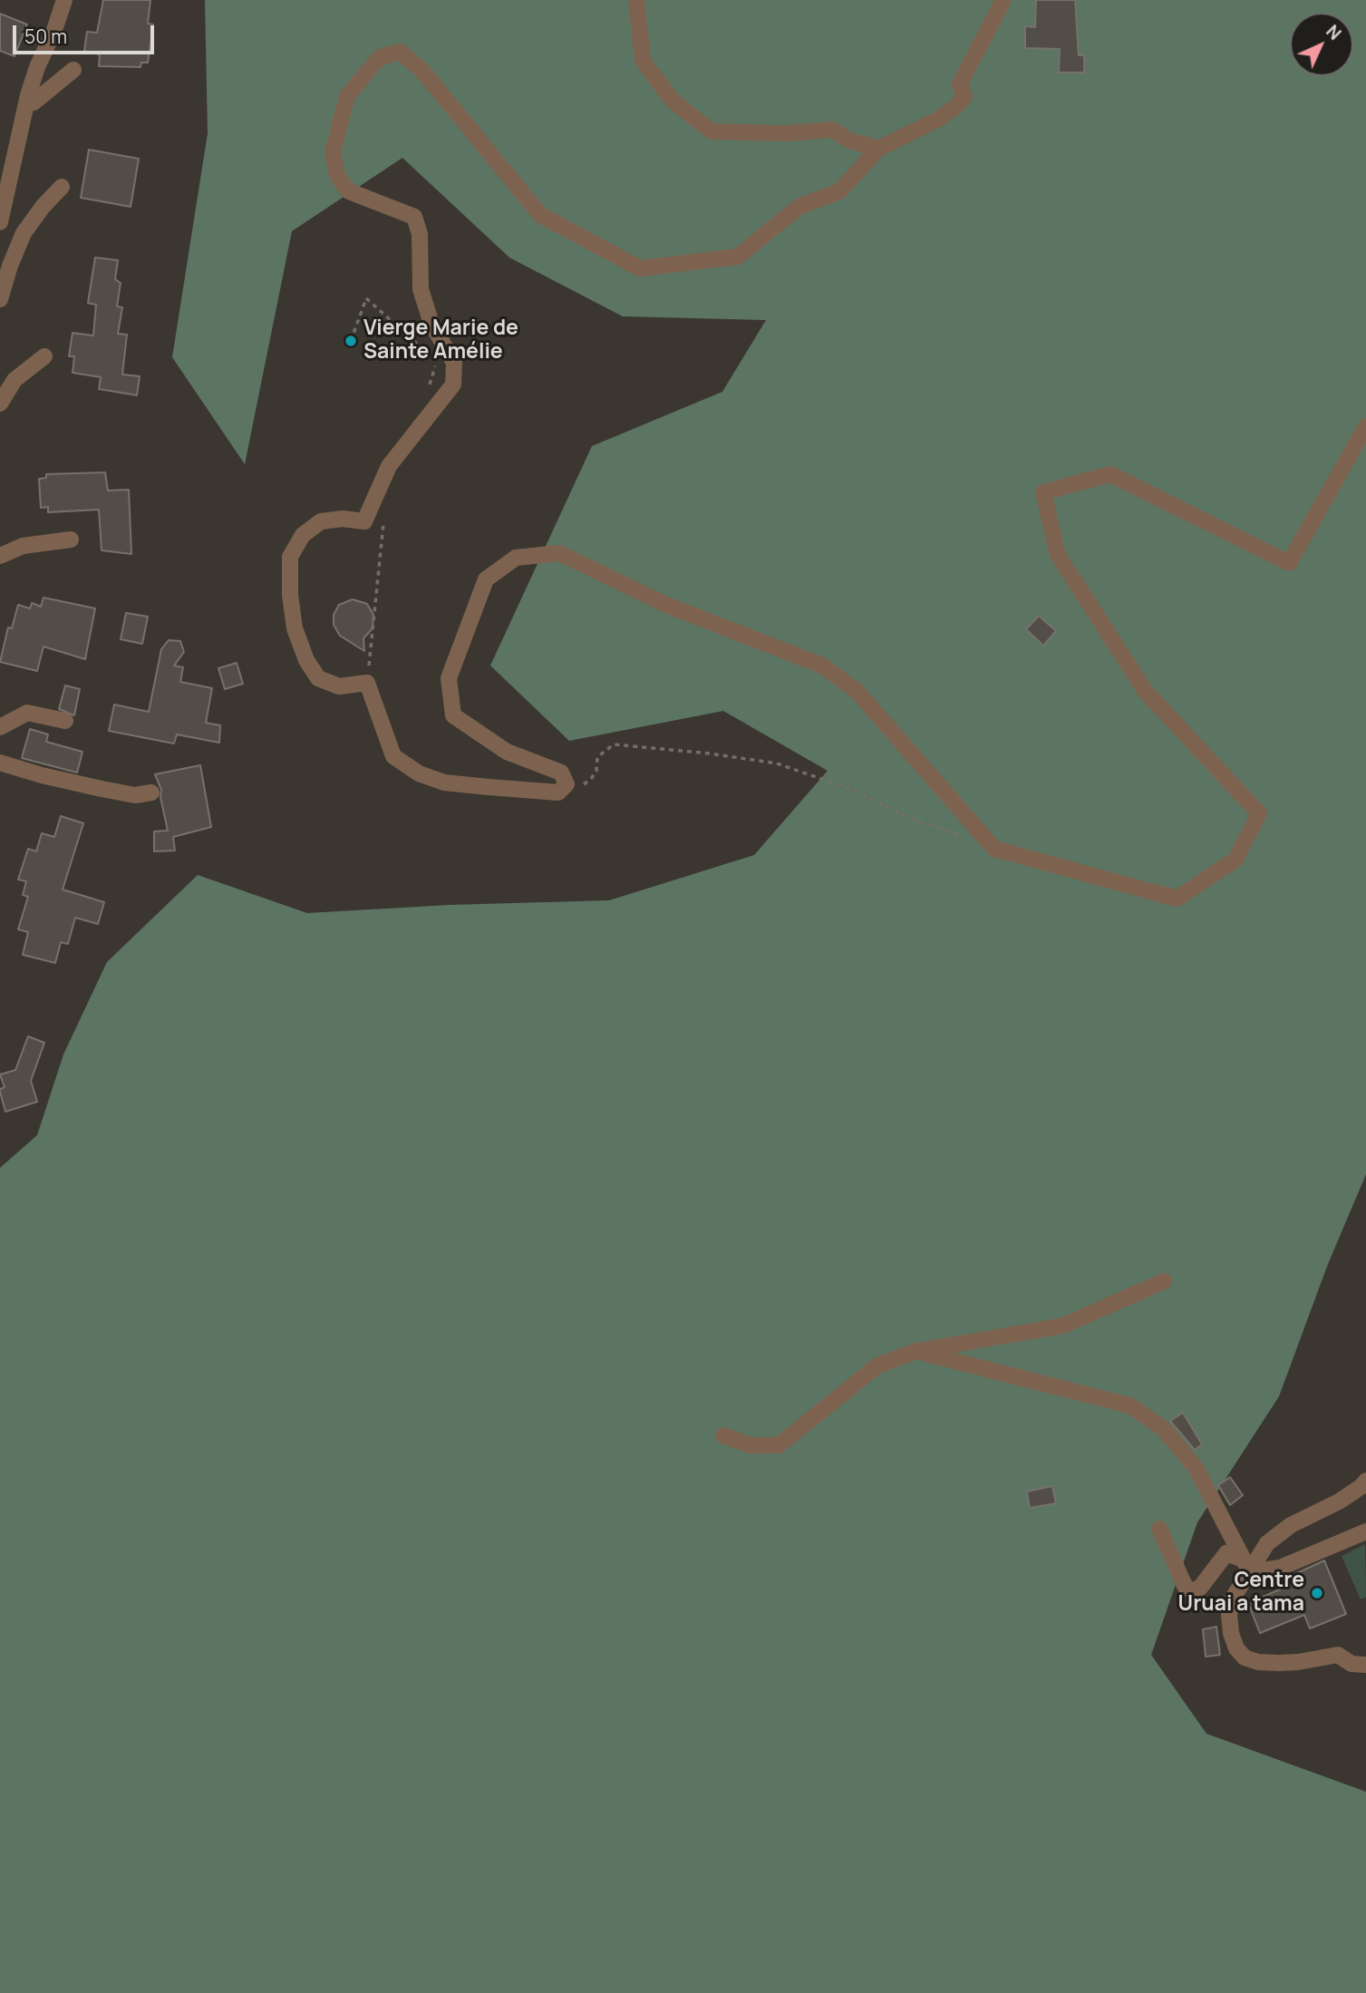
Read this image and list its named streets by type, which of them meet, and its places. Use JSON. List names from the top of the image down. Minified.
{"places":["Vierge Marie de Sainte Amélie","Centre Uruai a tama"],"scale_bar":"50 m","north":"top right"}
